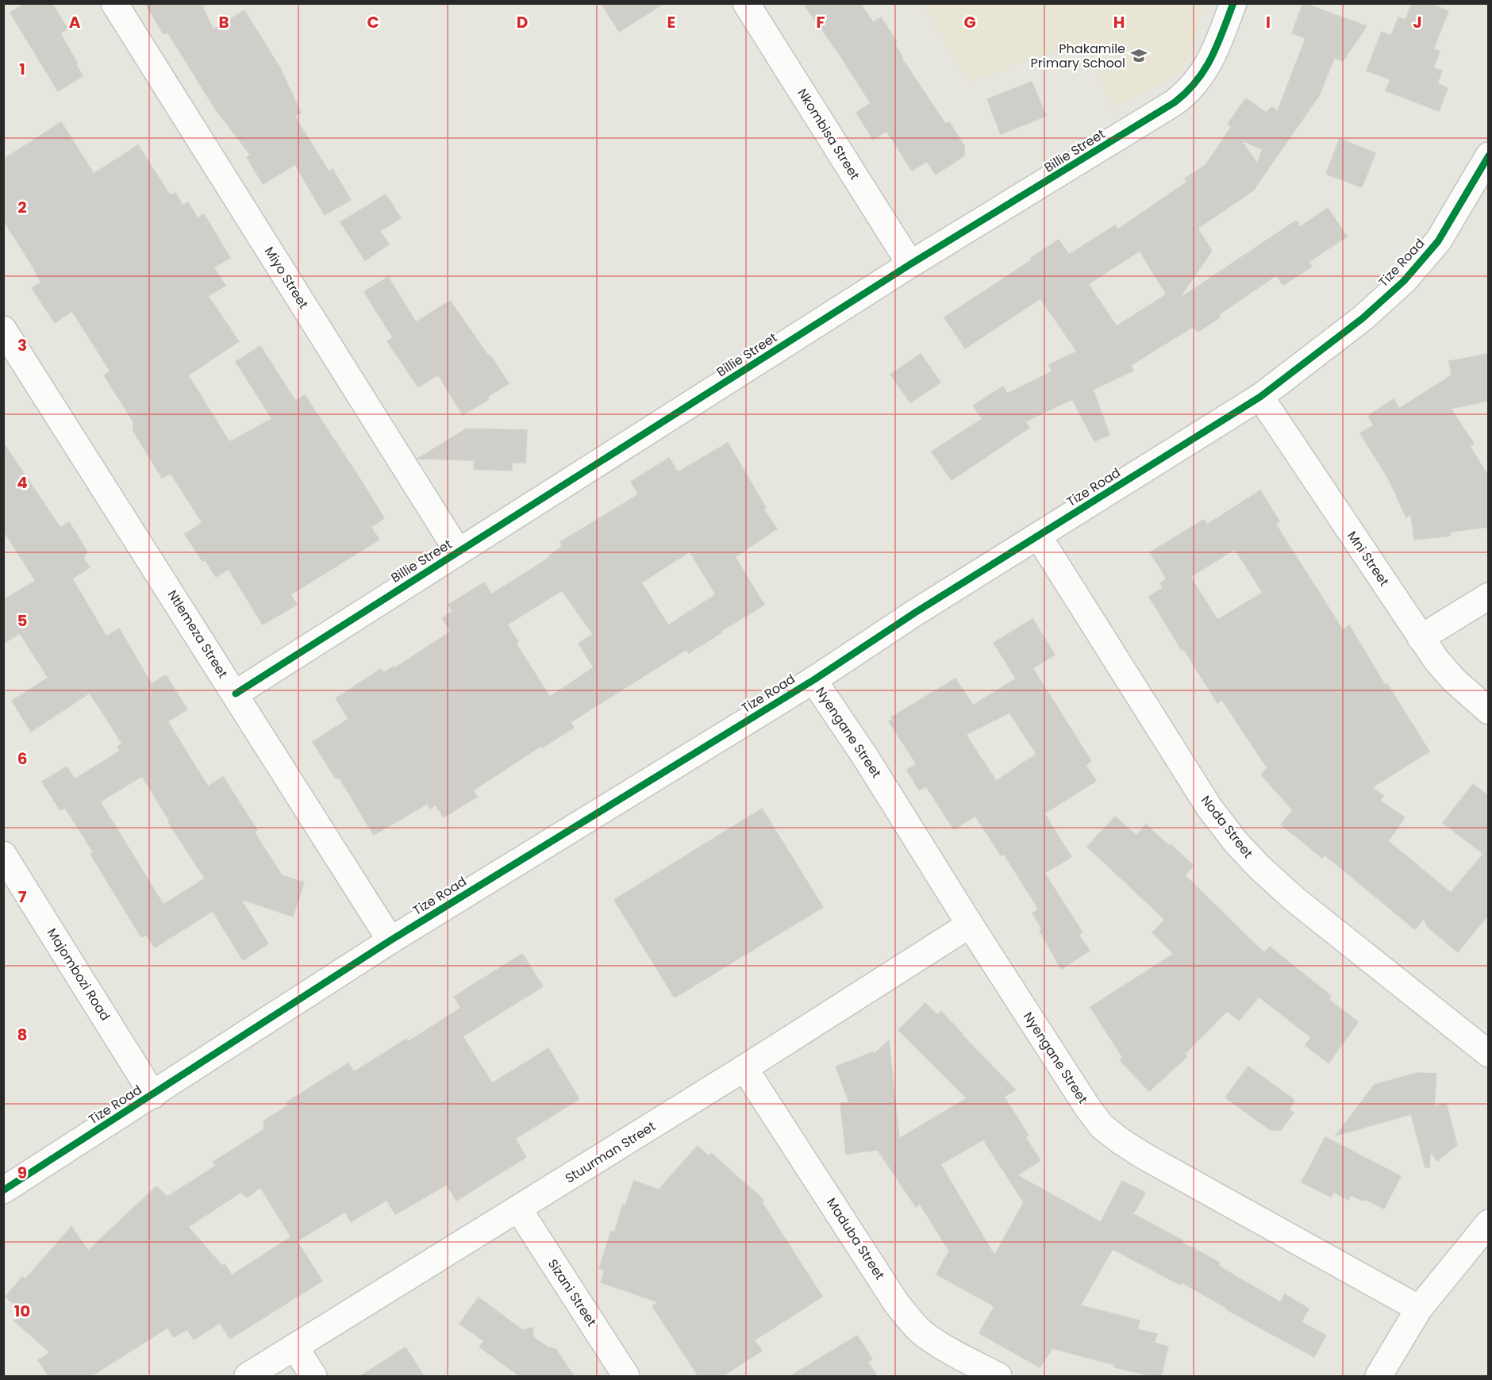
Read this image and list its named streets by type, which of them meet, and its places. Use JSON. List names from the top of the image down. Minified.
{"streets":{"street":["Nkombisa Street","Billie Street","Tize Road","Miyo Street","Mni Street","Ntlemeza Street","Nyengane Street","Noda Street","Majombozi Road","Stuurman Street","Maduba Street","Sizani Street"]},"crossings":[["Nkombisa Street","Billie Street"],["Billie Street","Miyo Street"],["Billie Street","Ntlemeza Street"],["Tize Road","Mni Street"],["Tize Road","Ntlemeza Street"],["Tize Road","Nyengane Street"],["Tize Road","Noda Street"],["Tize Road","Majombozi Road"],["Nyengane Street","Stuurman Street"],["Stuurman Street","Maduba Street"],["Stuurman Street","Sizani Street"]],"places":{"school or university":["Phakamile Primary School"]},"grid":{"columns":["A","B","C","D","E","F","G","H","I","J"],"rows":["1","2","3","4","5","6","7","8","9","10"]}}
